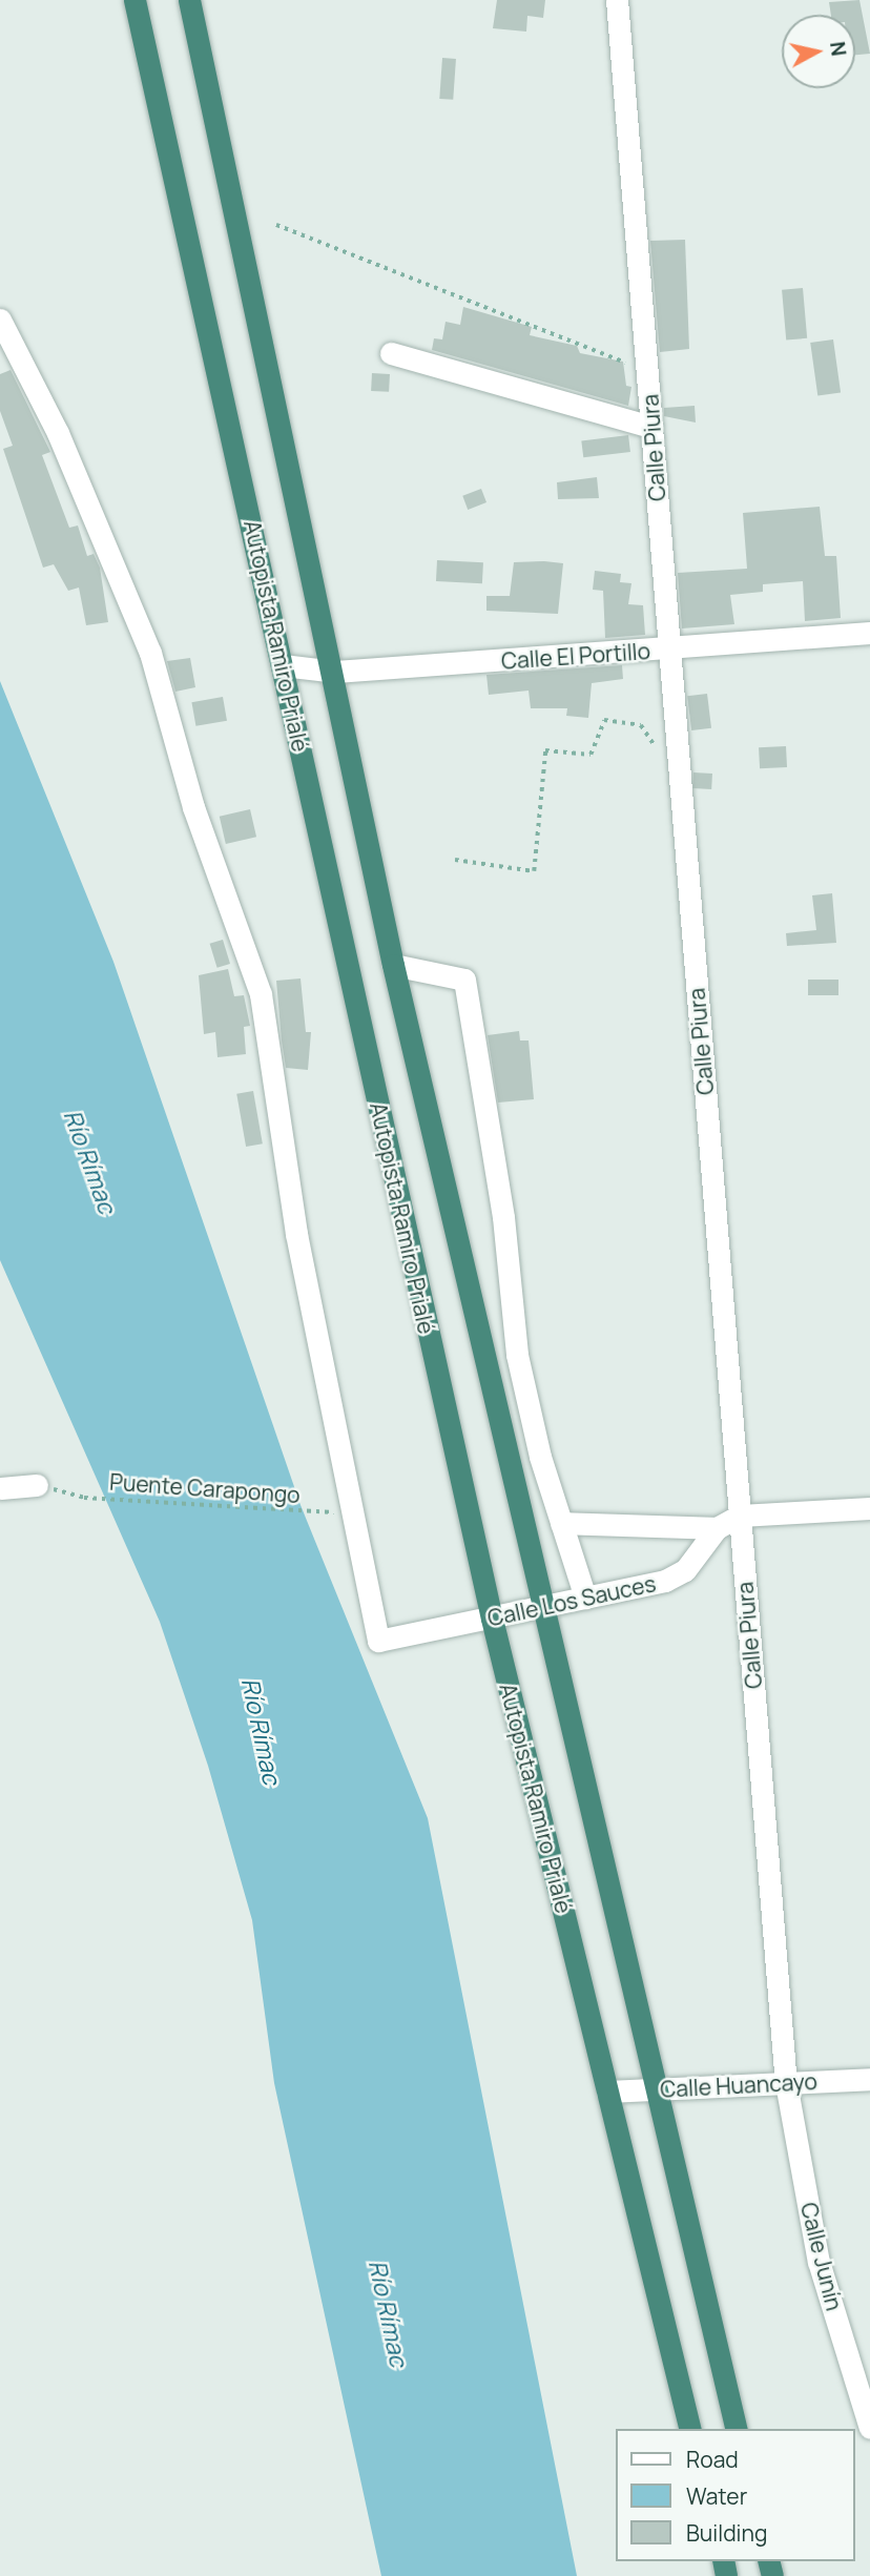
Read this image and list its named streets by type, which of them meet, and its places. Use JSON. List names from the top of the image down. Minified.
{"streets":{"highway":["Autopista Ramiro Prialé"],"street":["Calle Piura","Calle El Portillo","Calle Los Sauces","Calle Huancayo","Calle Junín"],"path":["Puente Carapongo"]},"crossings":[["Calle Piura","Calle El Portillo"],["Calle Piura","Calle Los Sauces"],["Calle Piura","Calle Huancayo"],["Calle Piura","Calle Junín"],["Autopista Ramiro Prialé","Calle El Portillo"],["Autopista Ramiro Prialé","Calle Los Sauces"],["Autopista Ramiro Prialé","Calle Huancayo"],["Calle Huancayo","Calle Junín"]],"water":["Río Rímac"],"legend":["Road","Water","Building"],"north":"right"}
